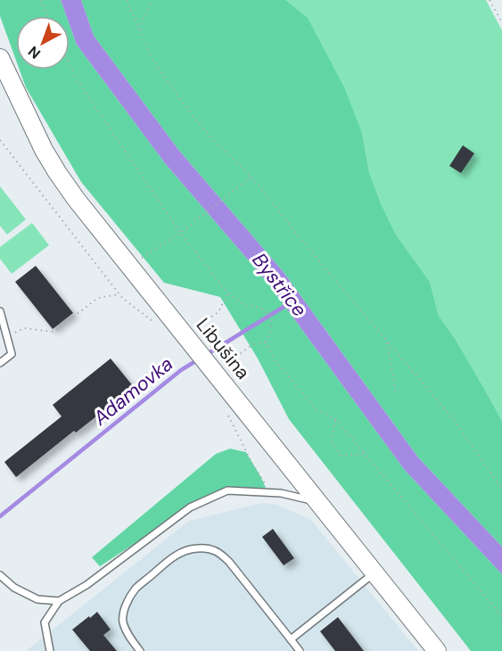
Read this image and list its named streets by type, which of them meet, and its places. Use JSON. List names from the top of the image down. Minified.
{"streets":{"street":["Libušina"]},"water":["Bystřice","Adamovka"],"north":"bottom left"}
